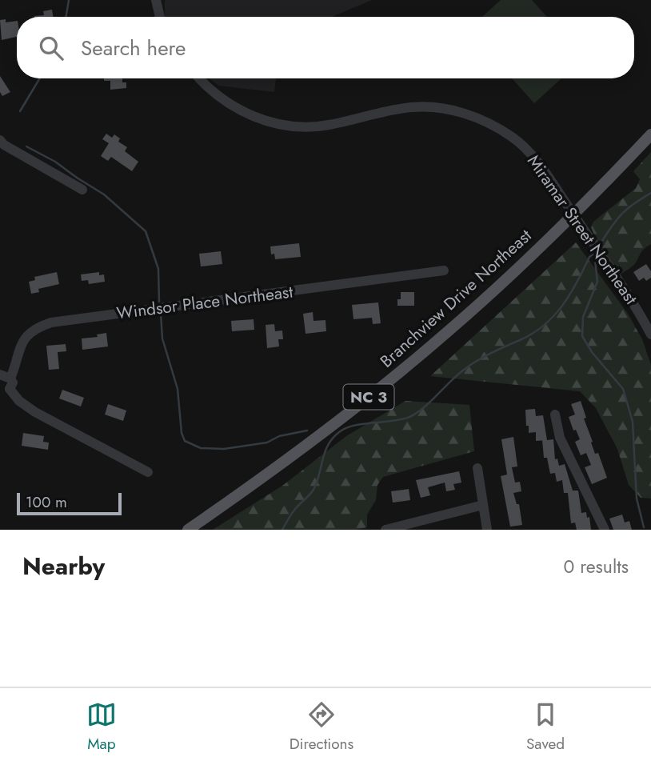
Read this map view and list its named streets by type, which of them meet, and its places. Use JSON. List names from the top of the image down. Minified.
{"streets":{"main road":["Branchview Drive Northeast","NC 3"],"street":["Miramar Street Northeast","Windsor Place Northeast"]},"crossings":[["Miramar Street Northeast","Branchview Drive Northeast"]],"scale_bar":"100 m","page":{"search":"Search here","scale":"100 m","heading":["Nearby","0 results"],"nav":["Map","Directions","Saved"]}}
